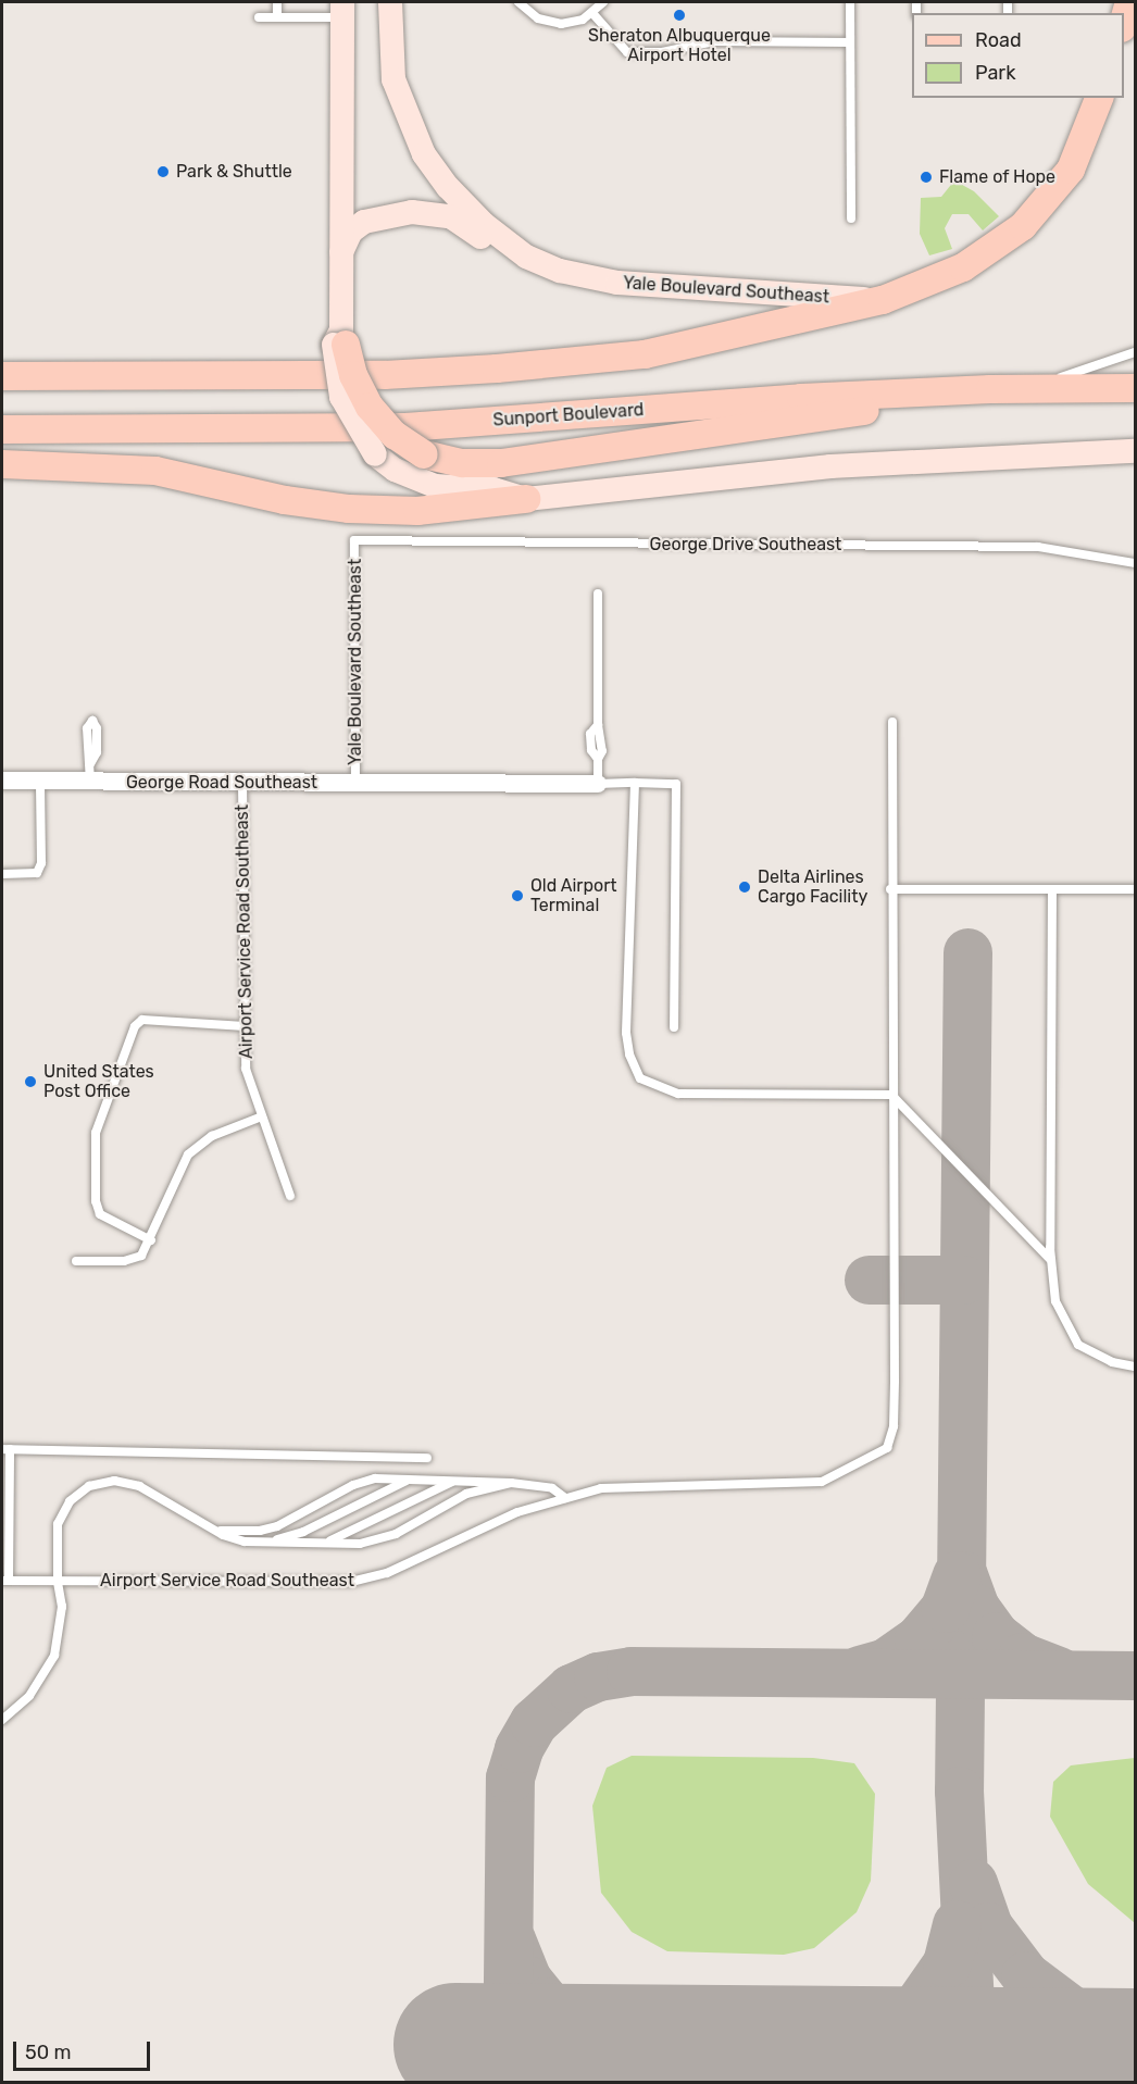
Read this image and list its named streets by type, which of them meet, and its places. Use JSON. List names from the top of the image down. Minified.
{"streets":{"main road":["Yale Boulevard Southeast","Sunport Boulevard"],"street":["George Road Southeast"],"lane":["George Drive Southeast","Airport Service Road Southeast"]},"crossings":[["Yale Boulevard Southeast","George Drive Southeast"],["Yale Boulevard Southeast","George Road Southeast"],["George Road Southeast","Airport Service Road Southeast"]],"places":["Sheraton Albuquerque Airport Hotel","Park & Shuttle","Flame of Hope","Delta Airlines Cargo Facility","Old Airport Terminal","United States Post Office"],"legend":["Road","Park"],"scale_bar":"50 m"}
